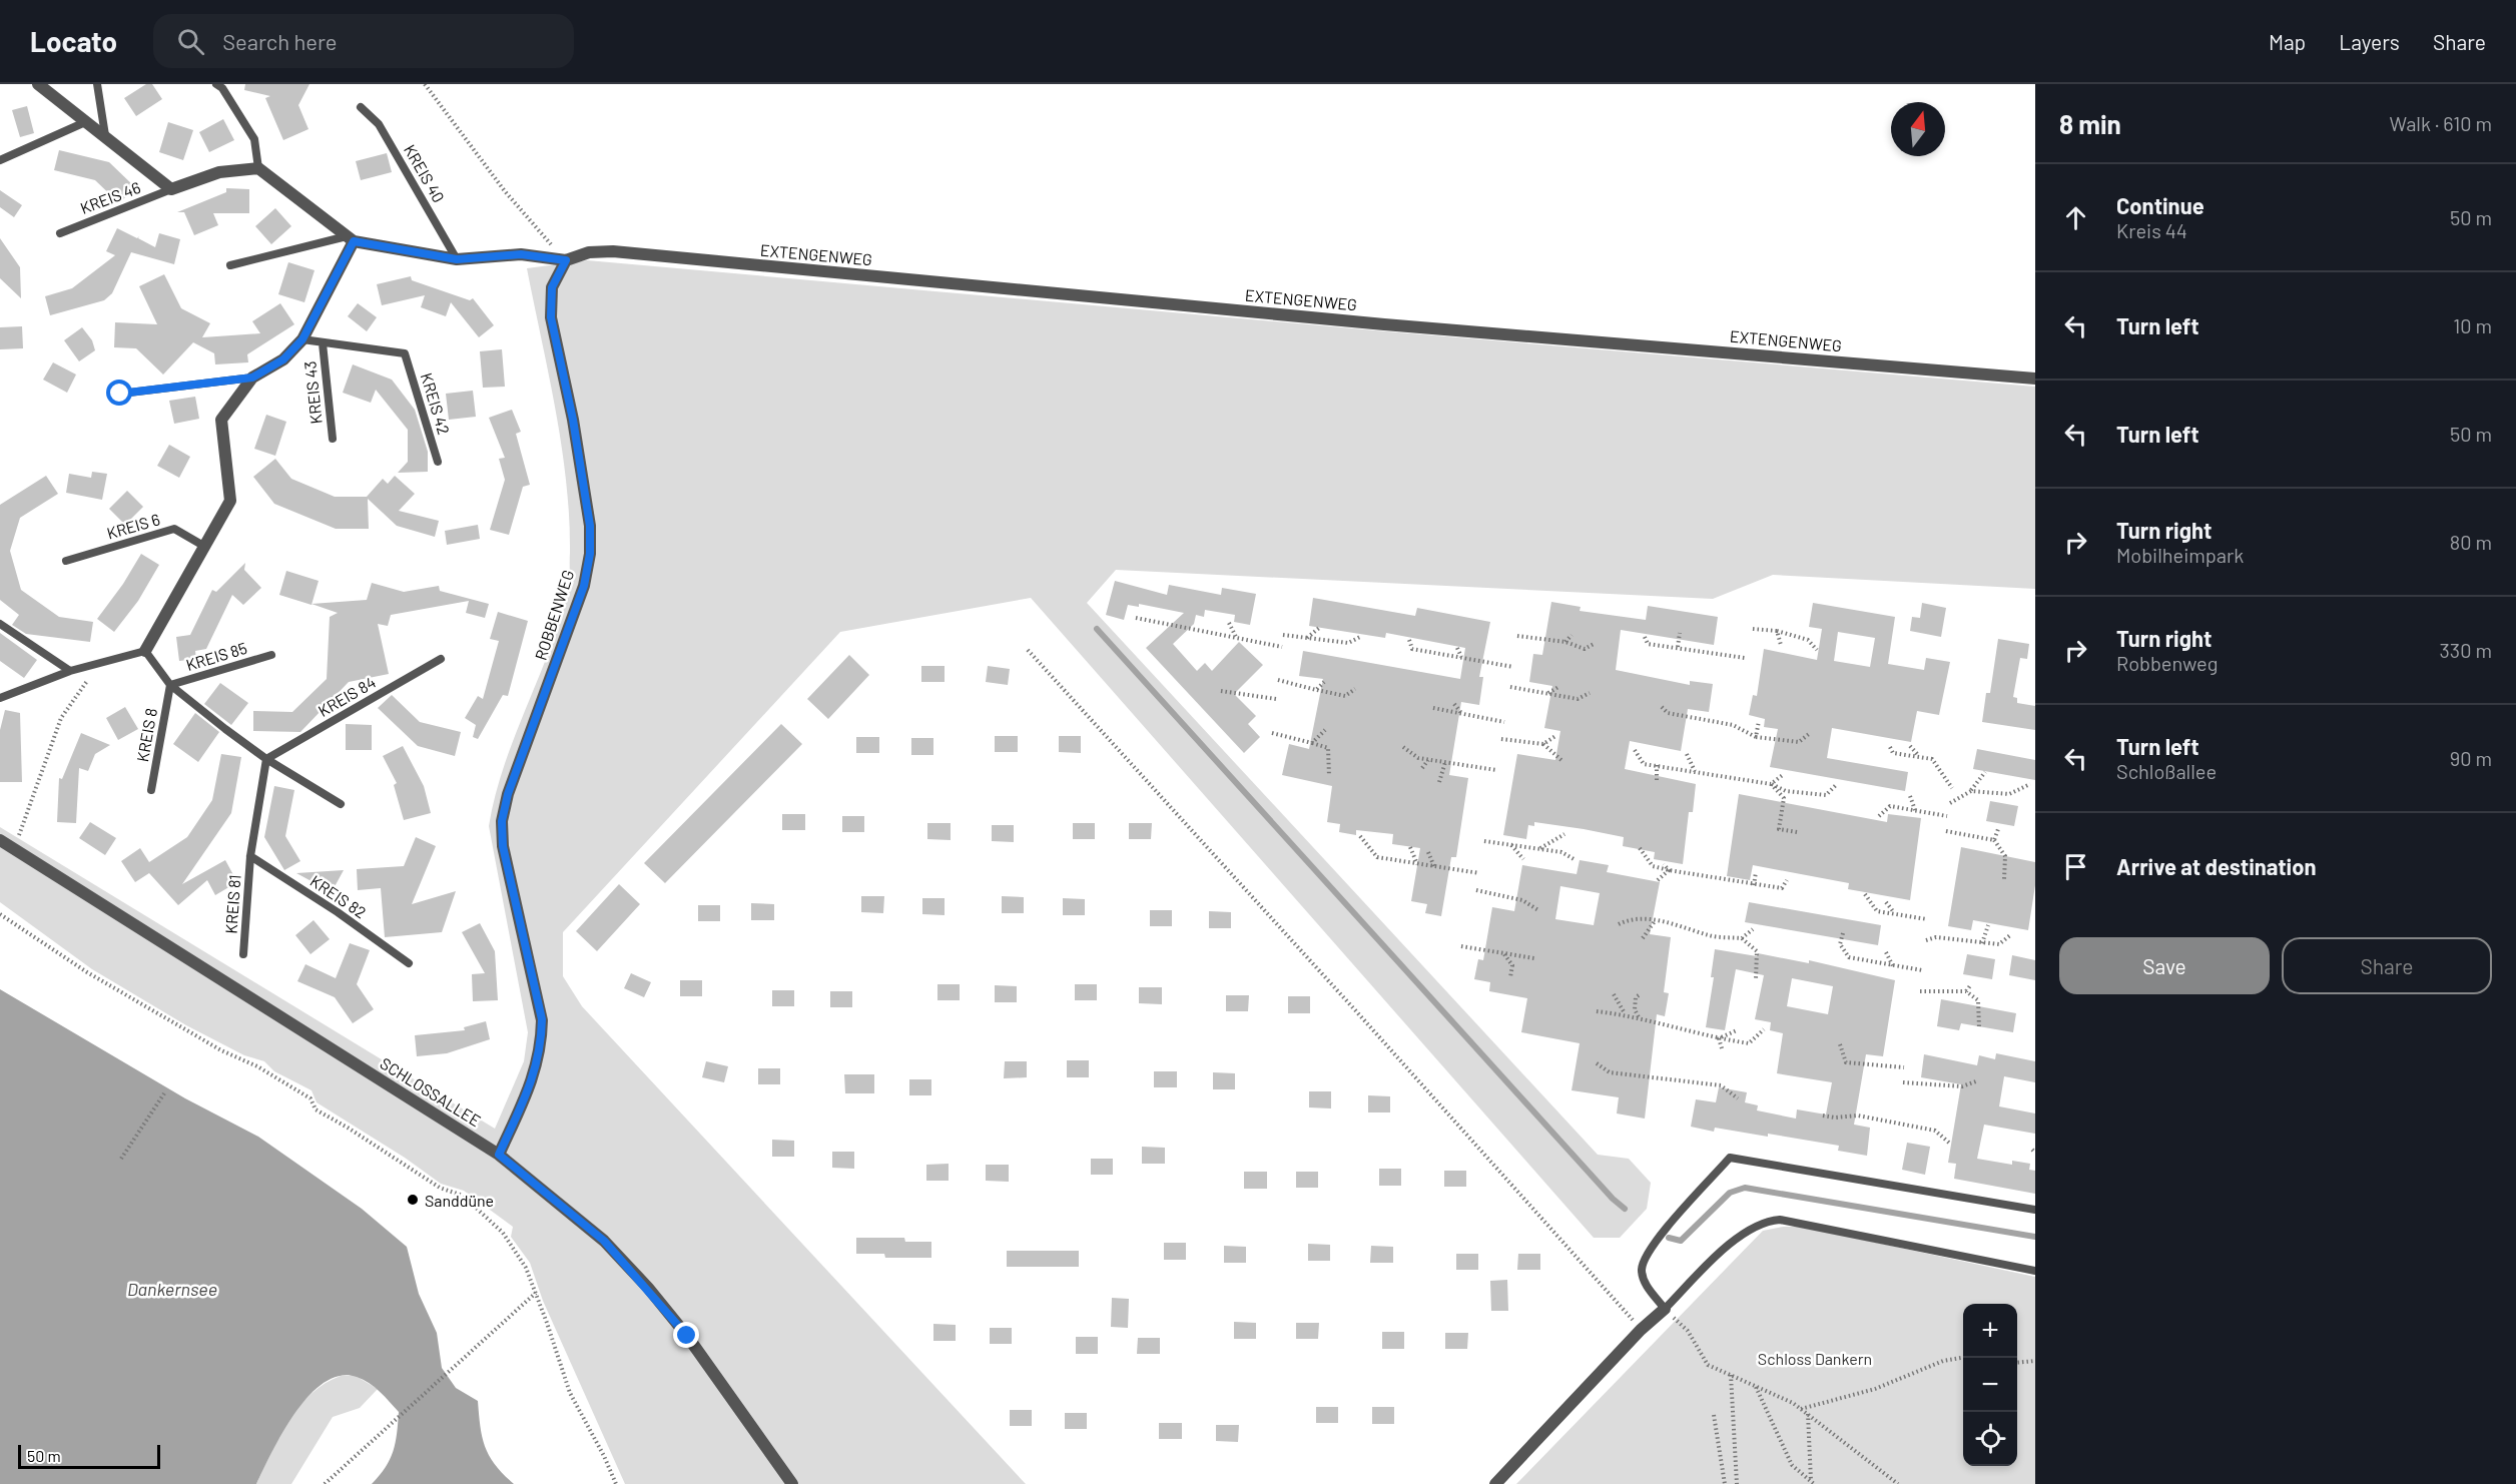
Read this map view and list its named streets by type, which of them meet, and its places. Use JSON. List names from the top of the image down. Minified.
{"streets":{"street":["EXTENGENWEG","ROBBENWEG","SCHLOSSALLEE"],"lane":["KREIS 40","KREIS 46","KREIS 43","KREIS 42","KREIS 6","KREIS 85","KREIS 84","KREIS 8","KREIS 82","KREIS 81"]},"crossings":[["EXTENGENWEG","ROBBENWEG"],["KREIS 43","KREIS 42"],["ROBBENWEG","SCHLOSSALLEE"],["KREIS 85","KREIS 8"],["KREIS 84","KREIS 81"],["KREIS 82","KREIS 81"]],"water":["Dankernsee"],"parks":["Schloss Dankern"],"places":["Sanddüne"],"scale_bar":"50 m","north":"top","page":{"header":"Locato","search":"Search here","nav":["Map","Layers","Share"],"heading":["8 min","Walk · 610 m"],"list":[["Continue","Kreis 44","50 m"],["Turn left","10 m"],["Turn left","50 m"],["Turn right","Mobilheimpark","80 m"],["Turn right","Robbenweg","330 m"],["Turn left","Schloßallee","90 m"],"Arrive at destination"],"buttons":["Save","Share"],"map_buttons":["+","−"],"scale":"50 m"}}
